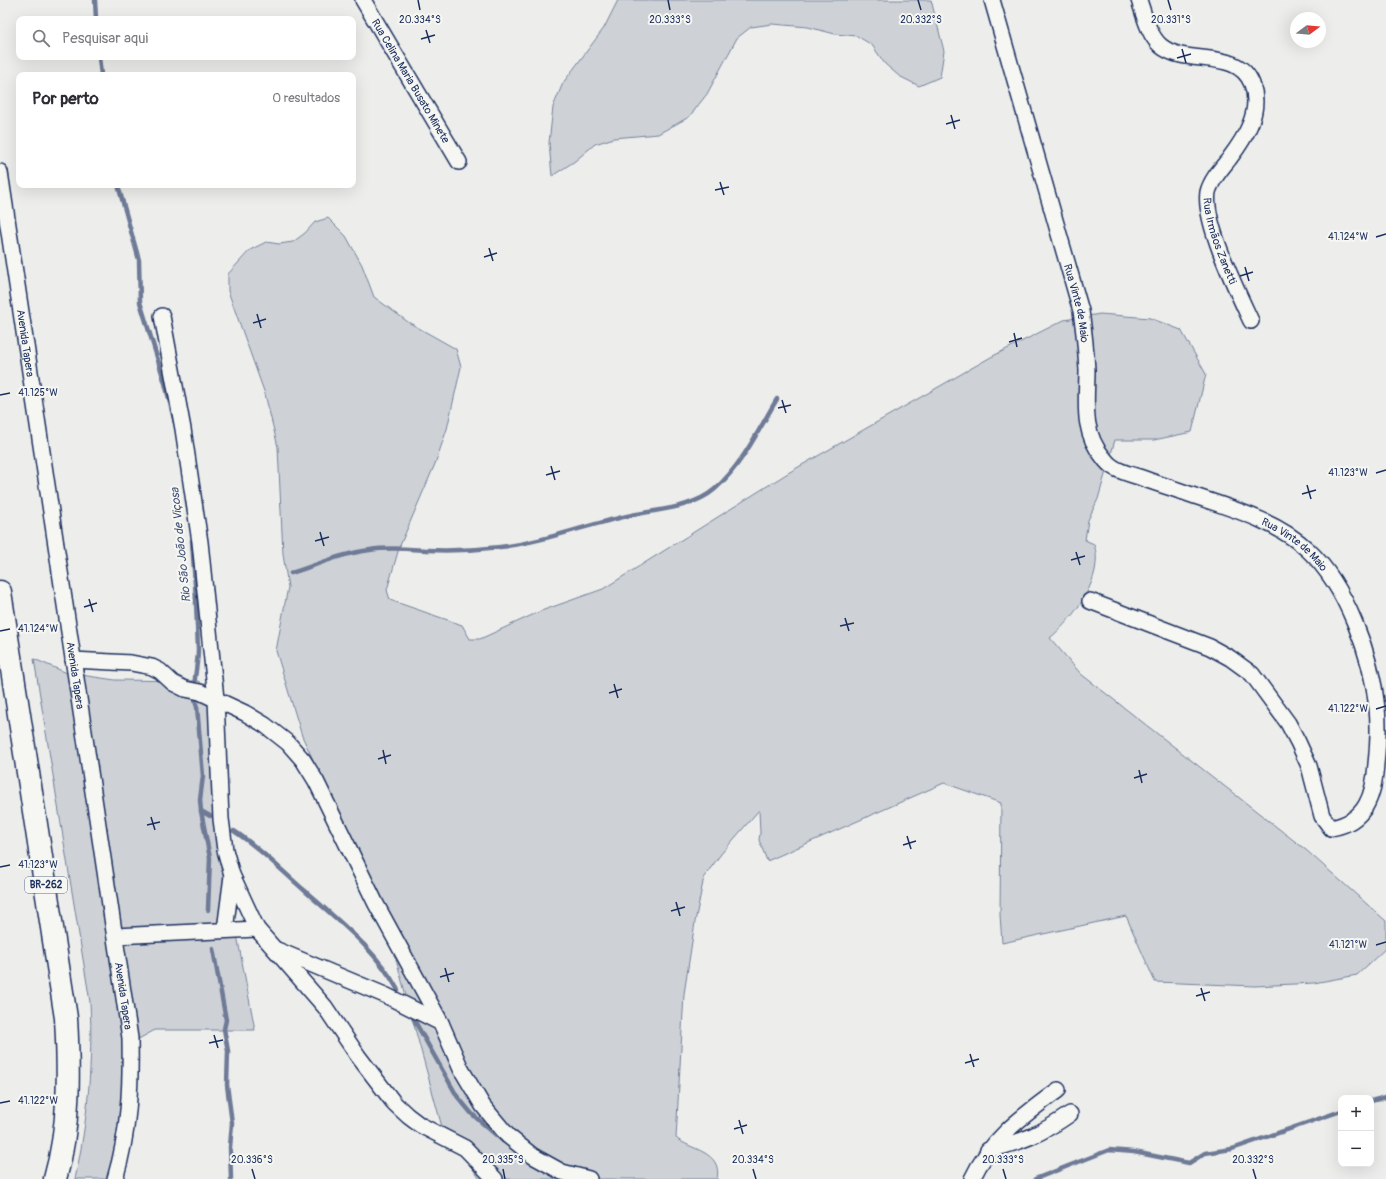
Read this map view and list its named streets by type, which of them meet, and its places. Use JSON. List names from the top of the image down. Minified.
{"streets":{"highway":["BR-262"],"street":["Rua Celina Maria Busato Minete","Rua Irmãos Zanetti","Rua Vinte de Maio","Avenida Tapera"]},"water":["Rio São João de Viçosa"],"north":"right","page":{"search":"Pesquisar aqui","heading":["Por perto","0 resultados"],"map_buttons":["+","−"]},"coordinates":["20.334°S","20.333°S","20.332°S","20.331°S","41.124°W","41.125°W","41.123°W","41.122°W","41.121°W","20.336°S","20.335°S"]}
